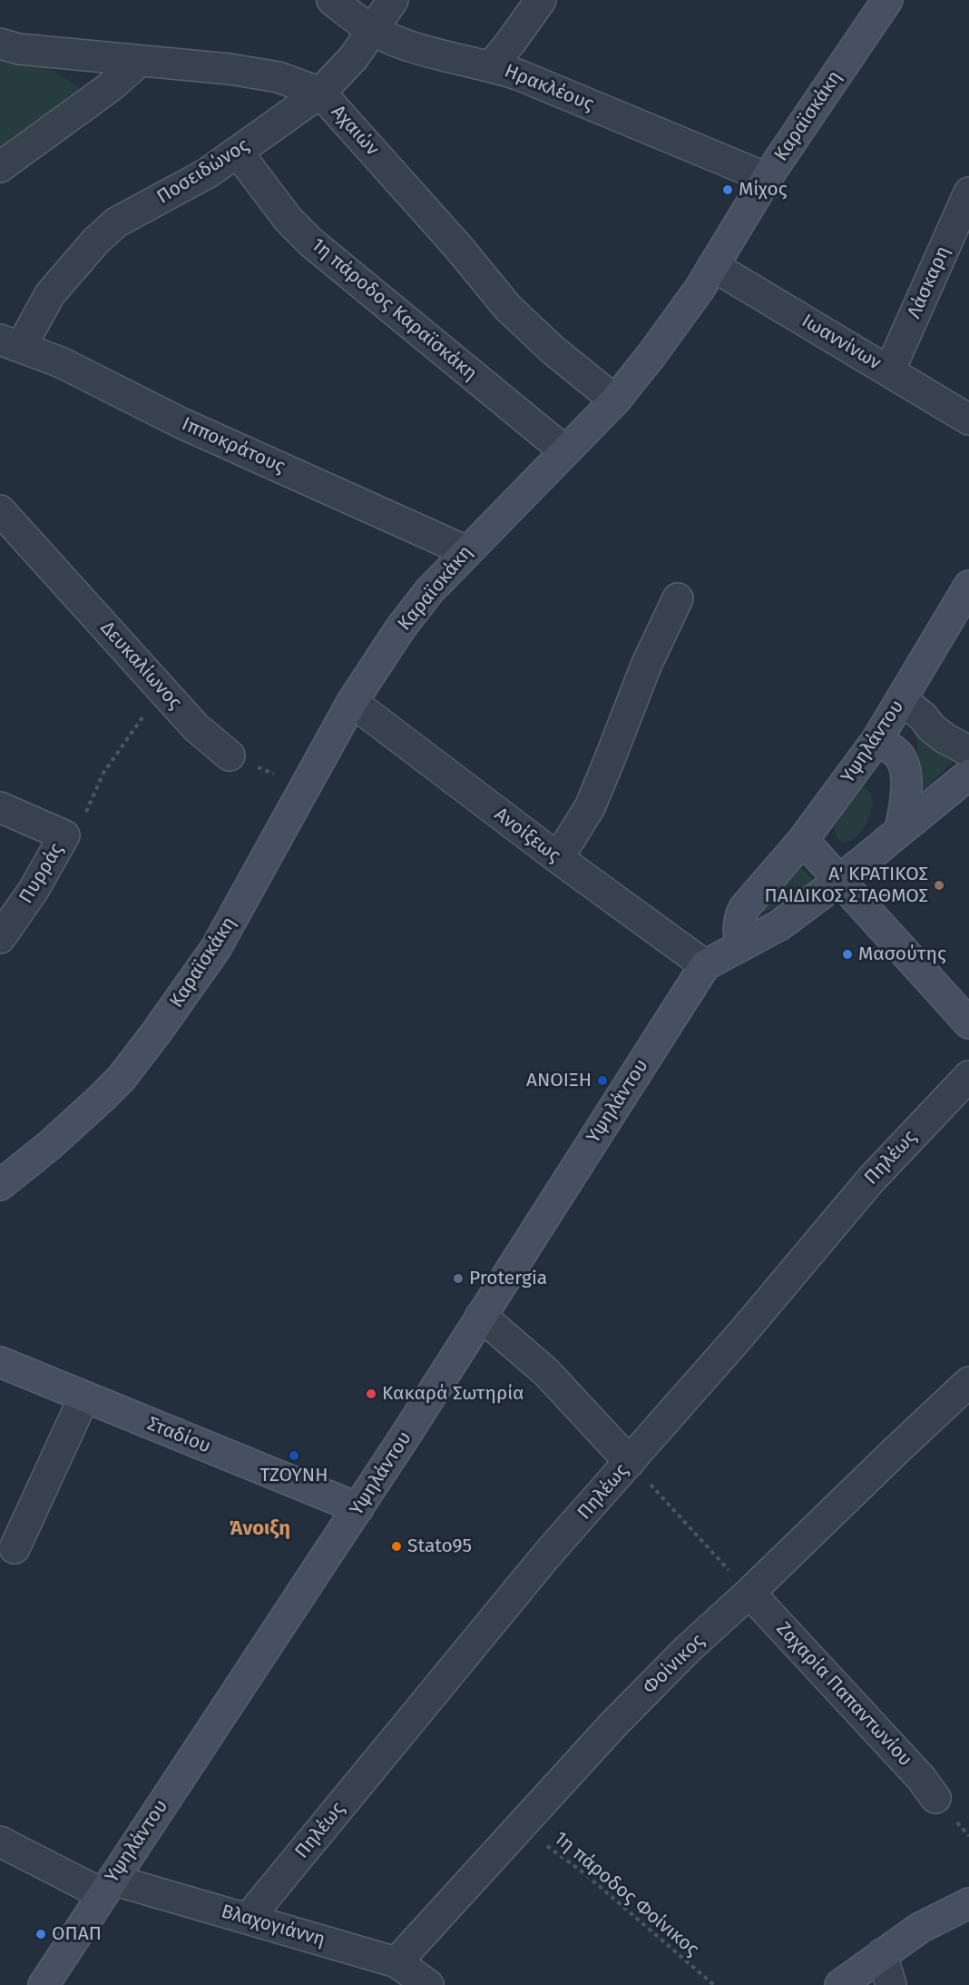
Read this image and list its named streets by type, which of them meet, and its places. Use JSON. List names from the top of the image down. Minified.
{"streets":{"main road":["Καραϊσκάκη","Υψηλάντου","Σταδίου"],"street":["Ηρακλέους","Αχαιών","Ποσειδώνος","Λάσκαρη","1η πάροδος Καραϊσκάκη","Ιωαννίνων","Ιπποκράτους","Δευκαλίωνος","Ανοίξεως","Πυρράς","Πηλέως","Φοίνικος","Ζαχαρία Παπαντωνίου","Βλαχογιάννη"],"path":["1η πάροδος Φοίνικος"]},"crossings":[["Ηρακλέους","Καραϊσκάκη"],["Ηρακλέους","Ποσειδώνος"],["Καραϊσκάκη","Αχαιών"],["Καραϊσκάκη","1η πάροδος Καραϊσκάκη"],["Καραϊσκάκη","Ιωαννίνων"],["Καραϊσκάκη","Ιπποκράτους"],["Καραϊσκάκη","Ανοίξεως"],["Αχαιών","Ποσειδώνος"],["Ποσειδώνος","1η πάροδος Καραϊσκάκη"],["Ποσειδώνος","Ιπποκράτους"],["Λάσκαρη","Ιωαννίνων"],["Υψηλάντου","Ανοίξεως"],["Υψηλάντου","Σταδίου"],["Υψηλάντου","Βλαχογιάννη"],["Πηλέως","Βλαχογιάννη"],["Φοίνικος","Ζαχαρία Παπαντωνίου"],["Φοίνικος","1η πάροδος Φοίνικος"],["Φοίνικος","Βλαχογιάννη"]],"districts":["Άνοιξη"],"places":["Μίχος","Α' ΚΡΑΤΙΚΟΣ ΠΑΙΔΙΚΟΣ ΣΤΑΘΜΟΣ","Μασούτης","ΑΝΟΙΞΗ","Protergia","Κακαρά Σωτηρία","ΤΖΟΥΝΗ","Stato95","ΟΠΑΠ"]}
